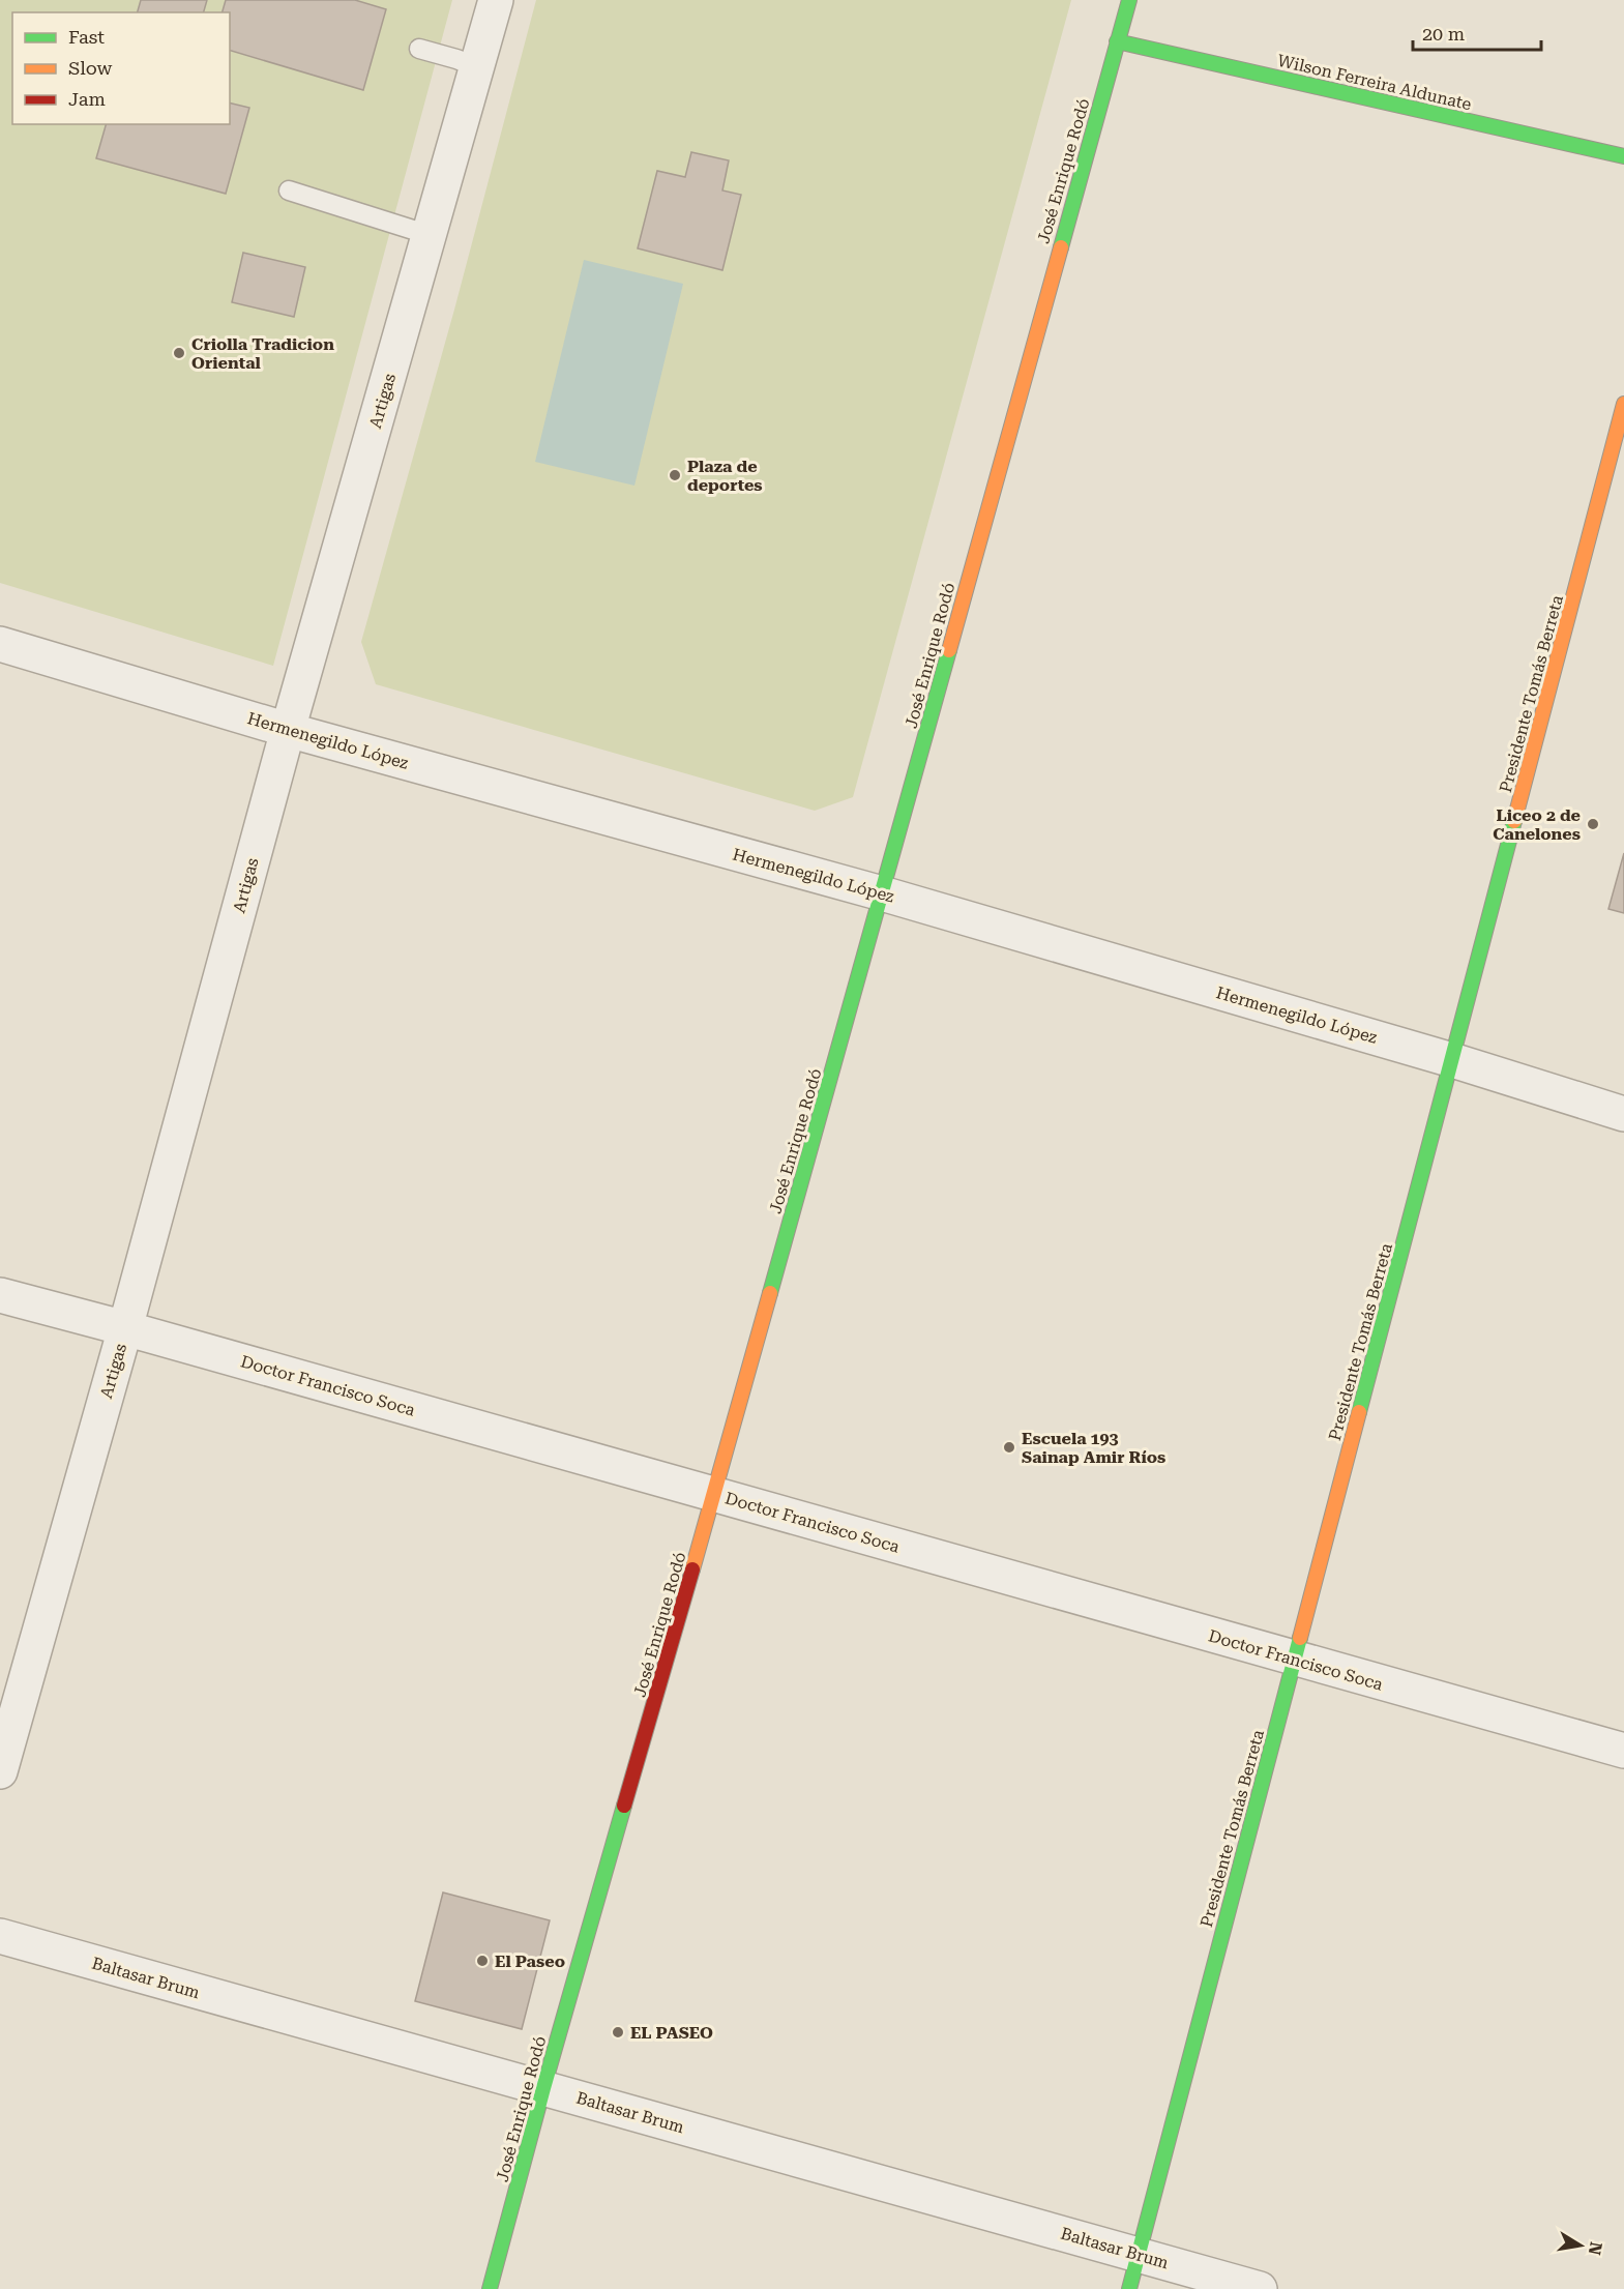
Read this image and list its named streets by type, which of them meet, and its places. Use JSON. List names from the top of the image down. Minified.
{"streets":{"main road":["Wilson Ferreira Aldunate","José Enrique Rodó","Presidente Tomás Berreta"],"street":["Artigas","Hermenegildo López","Doctor Francisco Soca","Baltasar Brum"]},"crossings":[["Wilson Ferreira Aldunate","José Enrique Rodó"],["José Enrique Rodó","Hermenegildo López"],["José Enrique Rodó","Doctor Francisco Soca"],["José Enrique Rodó","Baltasar Brum"],["Artigas","Hermenegildo López"],["Artigas","Doctor Francisco Soca"],["Presidente Tomás Berreta","Hermenegildo López"],["Presidente Tomás Berreta","Doctor Francisco Soca"],["Presidente Tomás Berreta","Baltasar Brum"]],"places":["Criolla Tradicion Oriental","Plaza de deportes","Liceo 2 de Canelones","Escuela 193 Sainap Amir Ríos","El Paseo","EL PASEO"],"legend":["Fast","Slow","Jam"],"scale_bar":"20 m","north":"right"}
